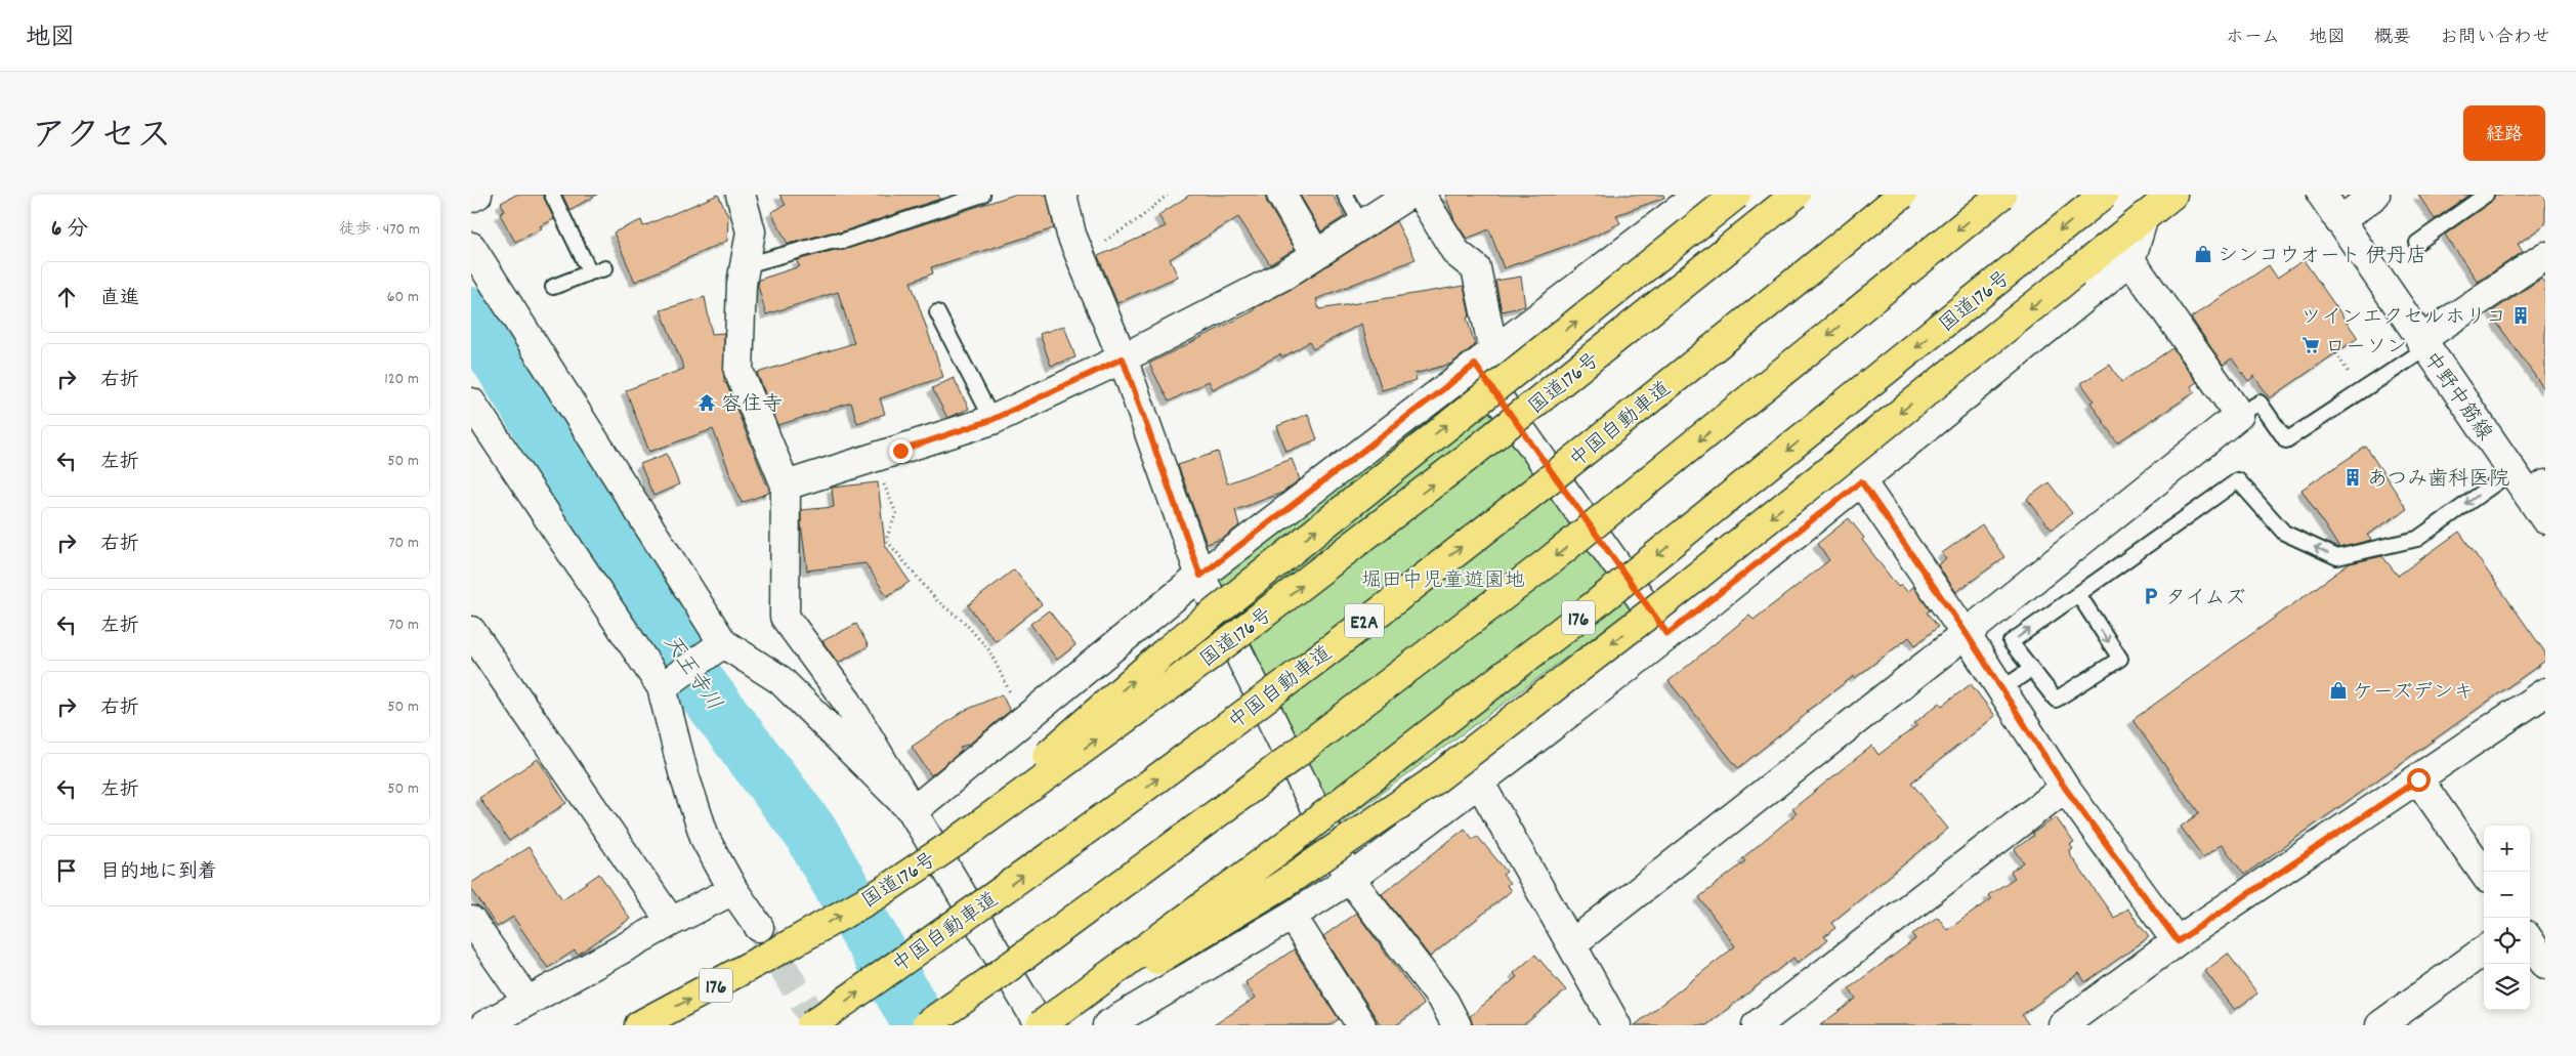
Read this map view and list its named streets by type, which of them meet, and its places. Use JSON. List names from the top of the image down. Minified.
{"streets":{"highway":["国道176号","中国自動車道","176","E2A"],"street":["中野中筋線"]},"water":["天王寺川"],"parks":["堀田中児童遊園地"],"places":{"shop":["シンコウオート 伊丹店","ケーズデンキ"],"building":["ツインエクセルホリコ","あつみ歯科医院"],"supermarket":["ローソン"],"temple":["容住寺"],"parking":["タイムズ"]},"page":{"header":"地図","nav":["ホーム","地図","概要","お問い合わせ"],"title":"アクセス","buttons":"経路","heading":["6 分","徒歩 · 470 m"],"list":[["直進","60 m"],["右折","120 m"],["左折","50 m"],["右折","70 m"],["左折","70 m"],["右折","50 m"],["左折","50 m"],"目的地に到着"],"map_buttons":["+","−"]}}
